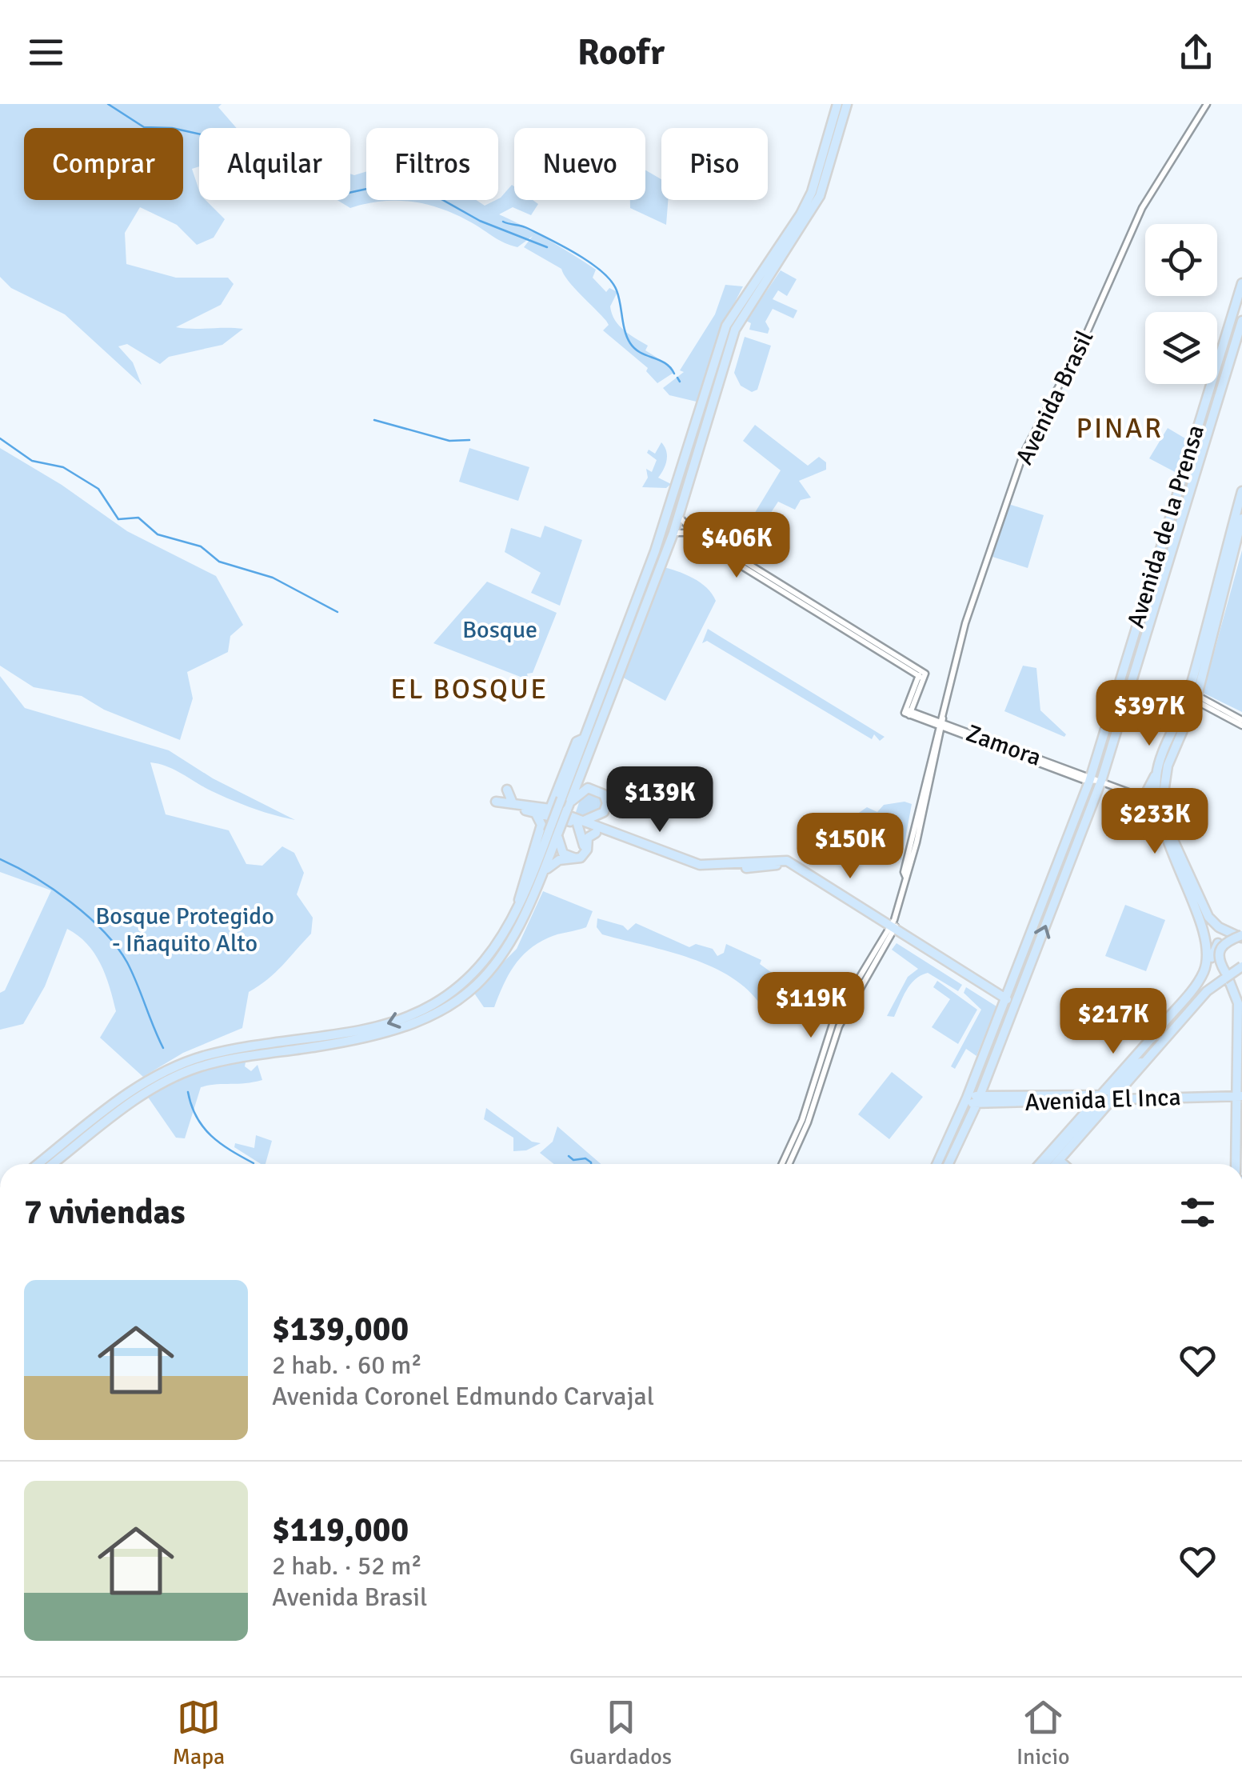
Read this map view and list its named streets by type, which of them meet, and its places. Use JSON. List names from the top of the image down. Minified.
{"streets":{"main road":["Avenida de la Prensa","Avenida El Inca"],"street":["Avenida Brasil","Zamora"]},"crossings":[["Avenida Brasil","Zamora"],["Avenida de la Prensa","Zamora"],["Avenida de la Prensa","Avenida El Inca"]],"districts":["PINAR","EL BOSQUE"],"parks":["Bosque","Bosque Protegido - Iñaquito Alto"],"page":{"header":"Roofr","chip":["Comprar","Alquilar","Filtros","Nuevo","Piso"],"price":["$406K","$397K","$139K","$233K","$150K","$119K","$217K"],"heading":"7 viviendas","list":[{"name":"$139,000","note":"2 hab. · 60 m² · Avenida Coronel Edmundo Carvajal"},{"name":"$119,000","note":"2 hab. · 52 m² · Avenida Brasil"}],"tabs":["Mapa","Guardados","Inicio"]}}
